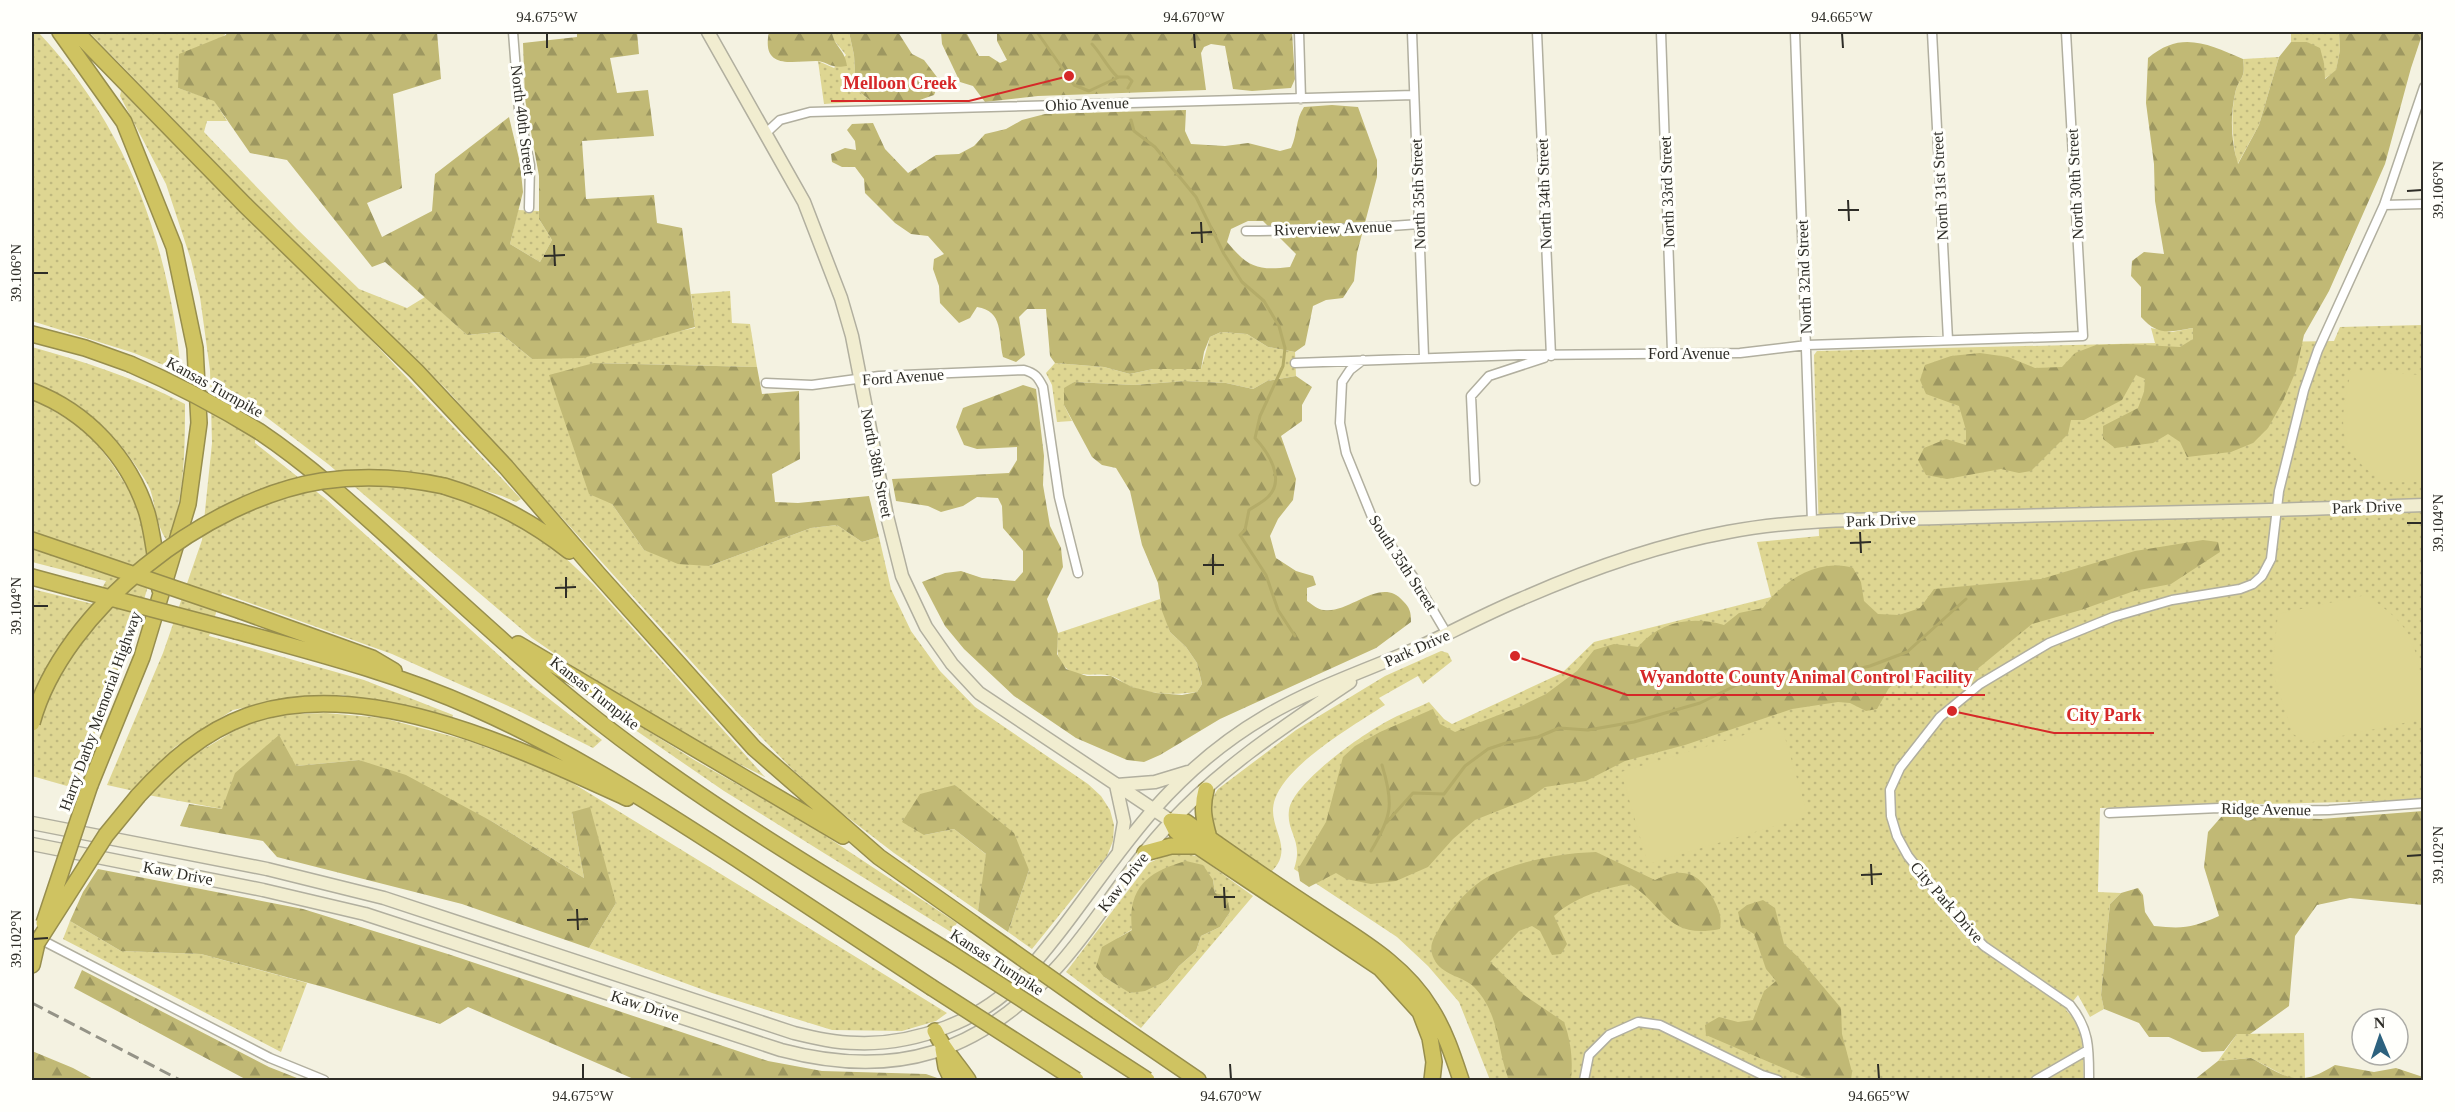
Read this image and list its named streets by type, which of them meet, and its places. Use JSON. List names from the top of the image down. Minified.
{"streets":{"highway":["Kansas Turnpike","Harry Darby Memorial Highway"],"main road":["North 38th Street","Park Drive","Kaw Drive"],"street":["Ohio Avenue","North 40th Street","North 30th Street","North 31st Street","North 33rd Street","North 35th Street","North 34th Street","Riverview Avenue","North 32nd Street","Ford Avenue","South 35th Street","Ridge Avenue","City Park Drive"]},"crossings":[["Ohio Avenue","North 35th Street"],["Ohio Avenue","North 38th Street"],["North 30th Street","Ford Avenue"],["North 31st Street","Ford Avenue"],["North 33rd Street","Ford Avenue"],["North 35th Street","Riverview Avenue"],["North 35th Street","Ford Avenue"],["North 34th Street","Ford Avenue"],["North 32nd Street","Ford Avenue"],["North 32nd Street","Park Drive"],["Ford Avenue","North 38th Street"],["Ford Avenue","South 35th Street"],["North 38th Street","Park Drive"],["North 38th Street","Kaw Drive"],["Park Drive","South 35th Street"],["Park Drive","Kaw Drive"],["Park Drive","City Park Drive"]],"places":["Melloon Creek","Wyandotte County Animal Control Facility","City Park"],"north":"top","coordinates":["94.675°W","94.670°W","94.665°W","39.106°N","39.104°N","39.102°N"]}
